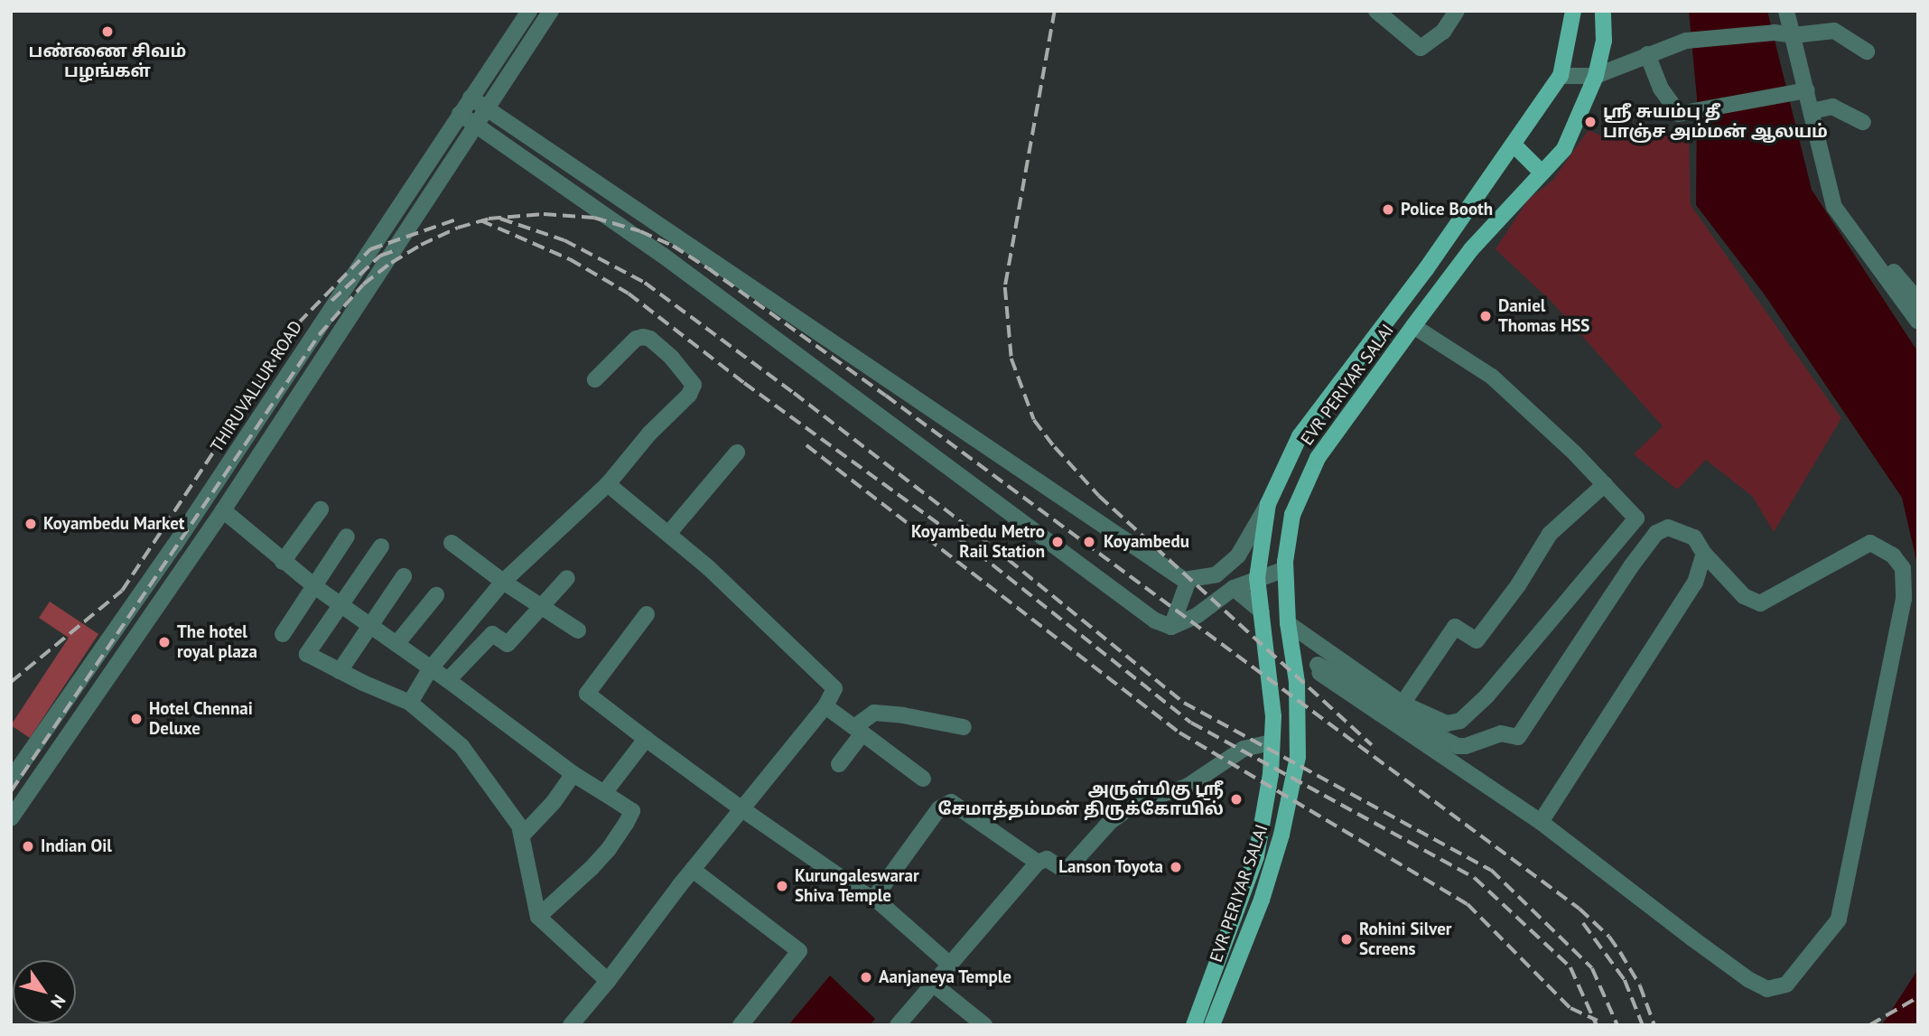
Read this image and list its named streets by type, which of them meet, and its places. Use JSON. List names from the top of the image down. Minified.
{"streets":{"main road":["EVR PERIYAR SALAI"],"street":["THIRUVALLUR ROAD"]},"places":["பண்ணை சிவம் பழங்கள்","ஶ்ரீ சுயம்பு தீ பாஞ்ச அம்மன் ஆலயம்","Police Booth","Daniel Thomas HSS","Koyambedu Market","Koyambedu Metro Rail Station","Koyambedu","The hotel royal plaza","Hotel Chennai Deluxe","அருள்மிகு ஸ்ரீ சேமாத்தம்மன் திருக்கோயில்","Indian Oil","Lanson Toyota","Kurungaleswarar Shiva Temple","Rohini Silver Screens","Aanjaneya Temple"],"north":"bottom right"}
